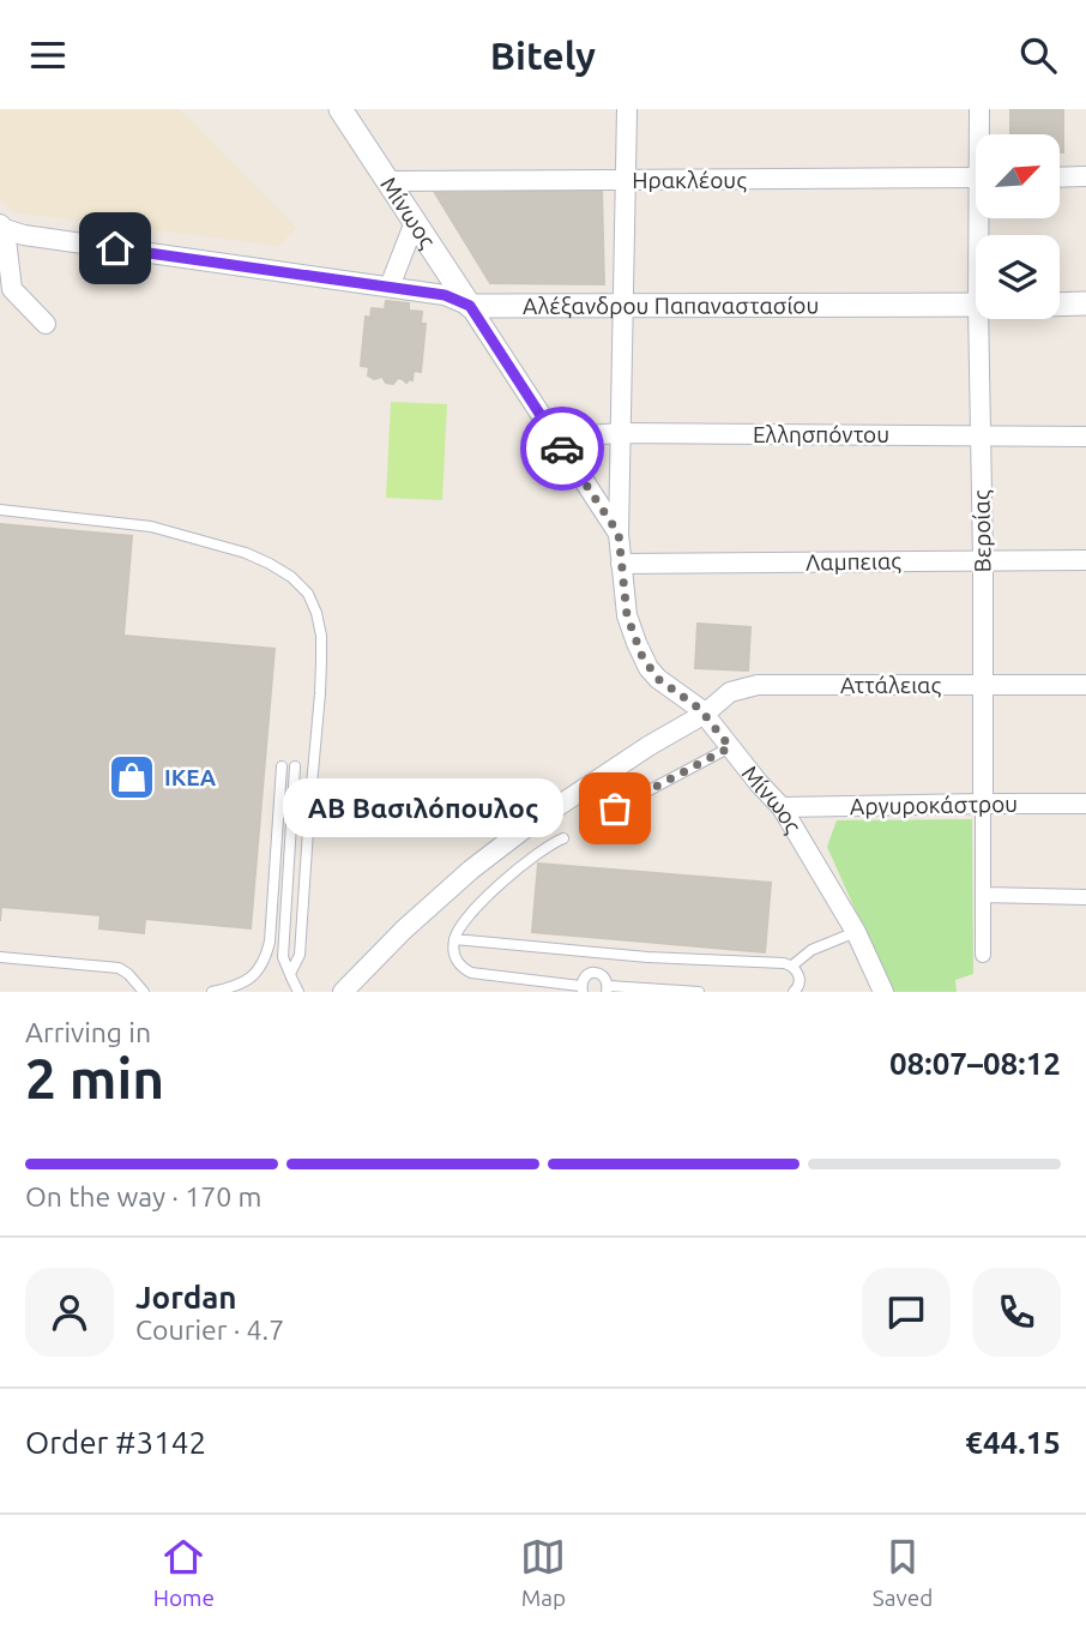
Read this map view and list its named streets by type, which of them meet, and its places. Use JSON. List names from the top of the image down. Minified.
{"streets":{"street":["Ηρακλέους","Μίνωος","Αλέξανδρου Παπαναστασίου","Ελλησπόντου","Βεροίας","Λαμπειας","Αττάλειας","Αργυροκάστρου"]},"crossings":[["Ηρακλέους","Μίνωος"],["Μίνωος","Αλέξανδρου Παπαναστασίου"],["Μίνωος","Ελλησπόντου"],["Μίνωος","Λαμπειας"],["Μίνωος","Αττάλειας"],["Μίνωος","Αργυροκάστρου"],["Ελλησπόντου","Βεροίας"],["Βεροίας","Λαμπειας"],["Βεροίας","Αττάλειας"],["Βεροίας","Αργυροκάστρου"]],"places":{"shop":["IKEA"],"other":["ΑΒ Βασιλόπουλος"]},"north":"top right","page":{"header":"Bitely","bubble":"ΑΒ Βασιλόπουλος","heading":["2 min","Arriving in","08:07–08:12"],"panel":["Jordan","Courier · 4.7","Order #3142","€44.15"],"bar":"On the way · 170 m","tabs":["Home","Map","Saved"]}}
